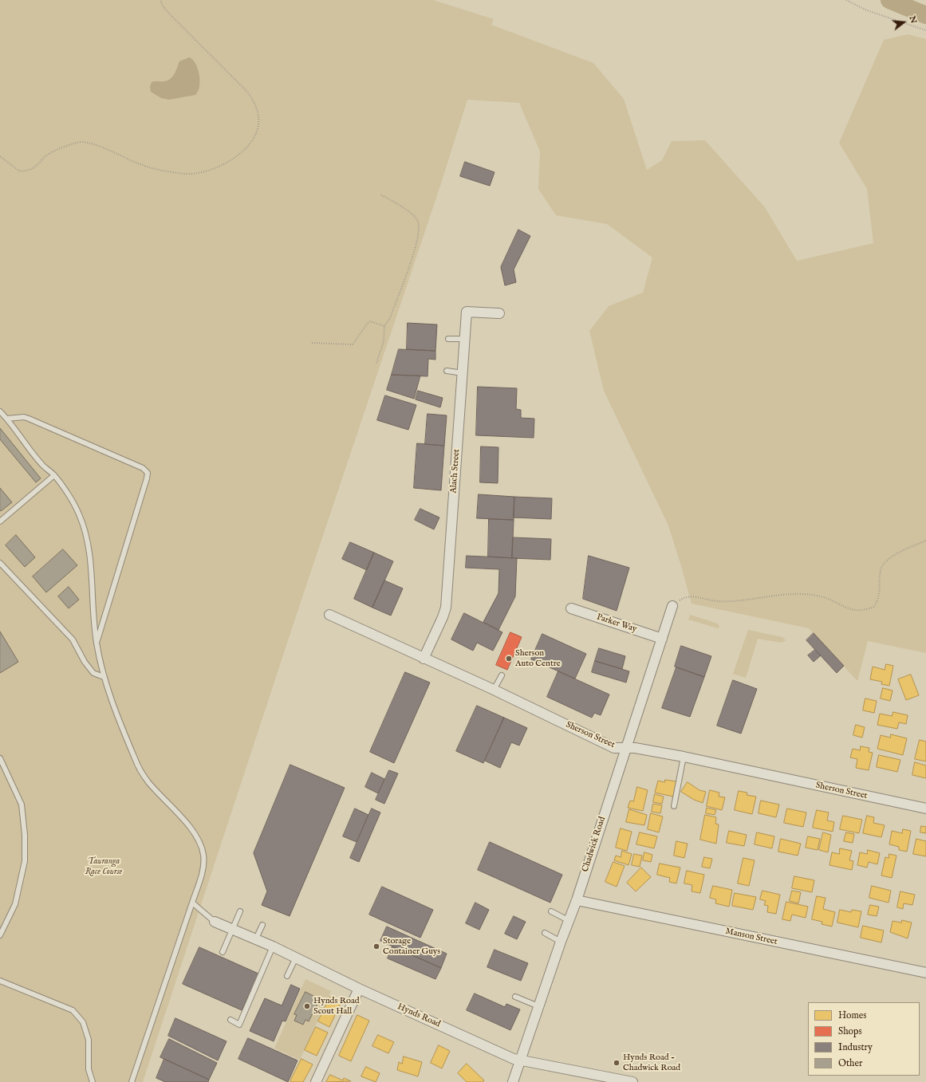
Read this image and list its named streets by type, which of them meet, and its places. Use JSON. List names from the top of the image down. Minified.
{"streets":{"street":["Alach Street","Parker Way","Sherson Street","Chadwick Road","Manson Street","Hynds Road"]},"crossings":[["Alach Street","Sherson Street"],["Parker Way","Chadwick Road"],["Sherson Street","Chadwick Road"],["Chadwick Road","Manson Street"],["Chadwick Road","Hynds Road"]],"parks":["Tauranga Race Course"],"places":["Sherson Auto Centre","Storage Container Guys","Hynds Road Scout Hall","Hynds Road - Chadwick Road"],"legend":["Homes","Shops","Industry","Other"],"north":"right"}
